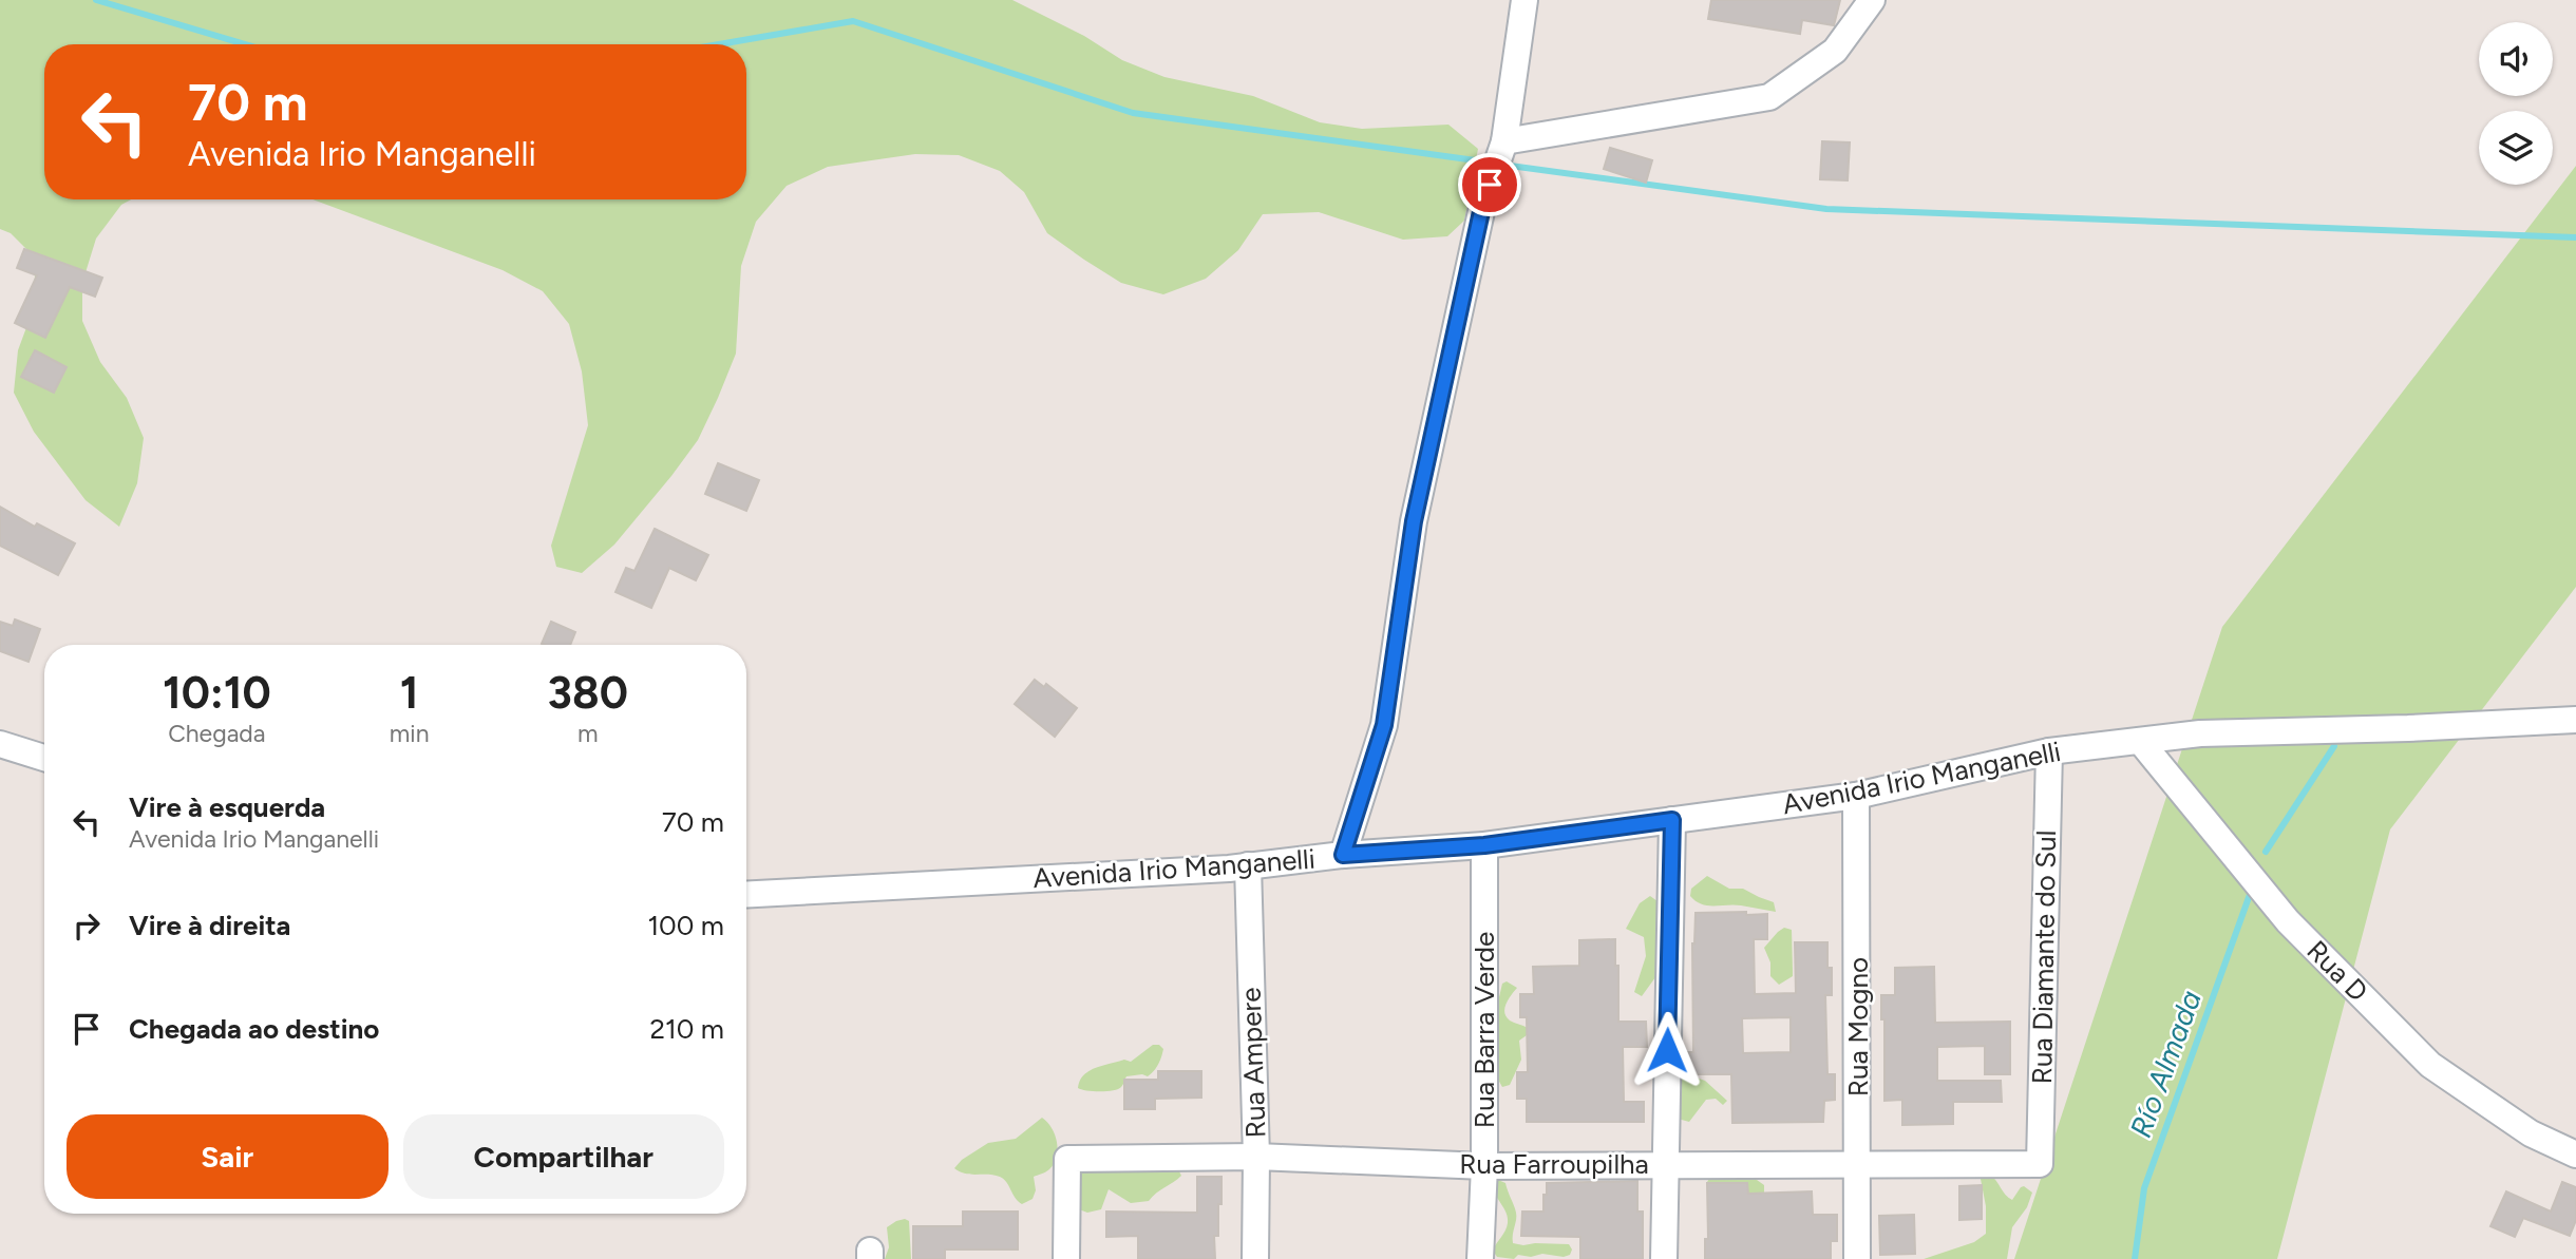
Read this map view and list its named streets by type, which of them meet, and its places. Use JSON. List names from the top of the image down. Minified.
{"streets":{"street":["Avenida Irio Manganelli","Rua Diamante do Sul","Rua D","Rua Mogno","Rua Barra Verde","Rua Ampere","Rua Farroupilha"]},"crossings":[["Avenida Irio Manganelli","Rua Diamante do Sul"],["Avenida Irio Manganelli","Rua D"],["Avenida Irio Manganelli","Rua Mogno"],["Avenida Irio Manganelli","Rua Barra Verde"],["Avenida Irio Manganelli","Rua Ampere"],["Rua Diamante do Sul","Rua Farroupilha"],["Rua Mogno","Rua Farroupilha"],["Rua Barra Verde","Rua Farroupilha"],["Rua Ampere","Rua Farroupilha"]],"water":["Río Almada"],"page":{"turn":["70 m","Avenida Irio Manganelli"],"eta":["10:10","Chegada","1","min","380","m"],"list":[{"name":"Vire à esquerda","note":"Avenida Irio Manganelli","value":"70 m"},{"name":"Vire à direita","value":"100 m"},{"name":"Chegada ao destino","value":"210 m"}],"buttons":["Sair","Compartilhar"]}}
